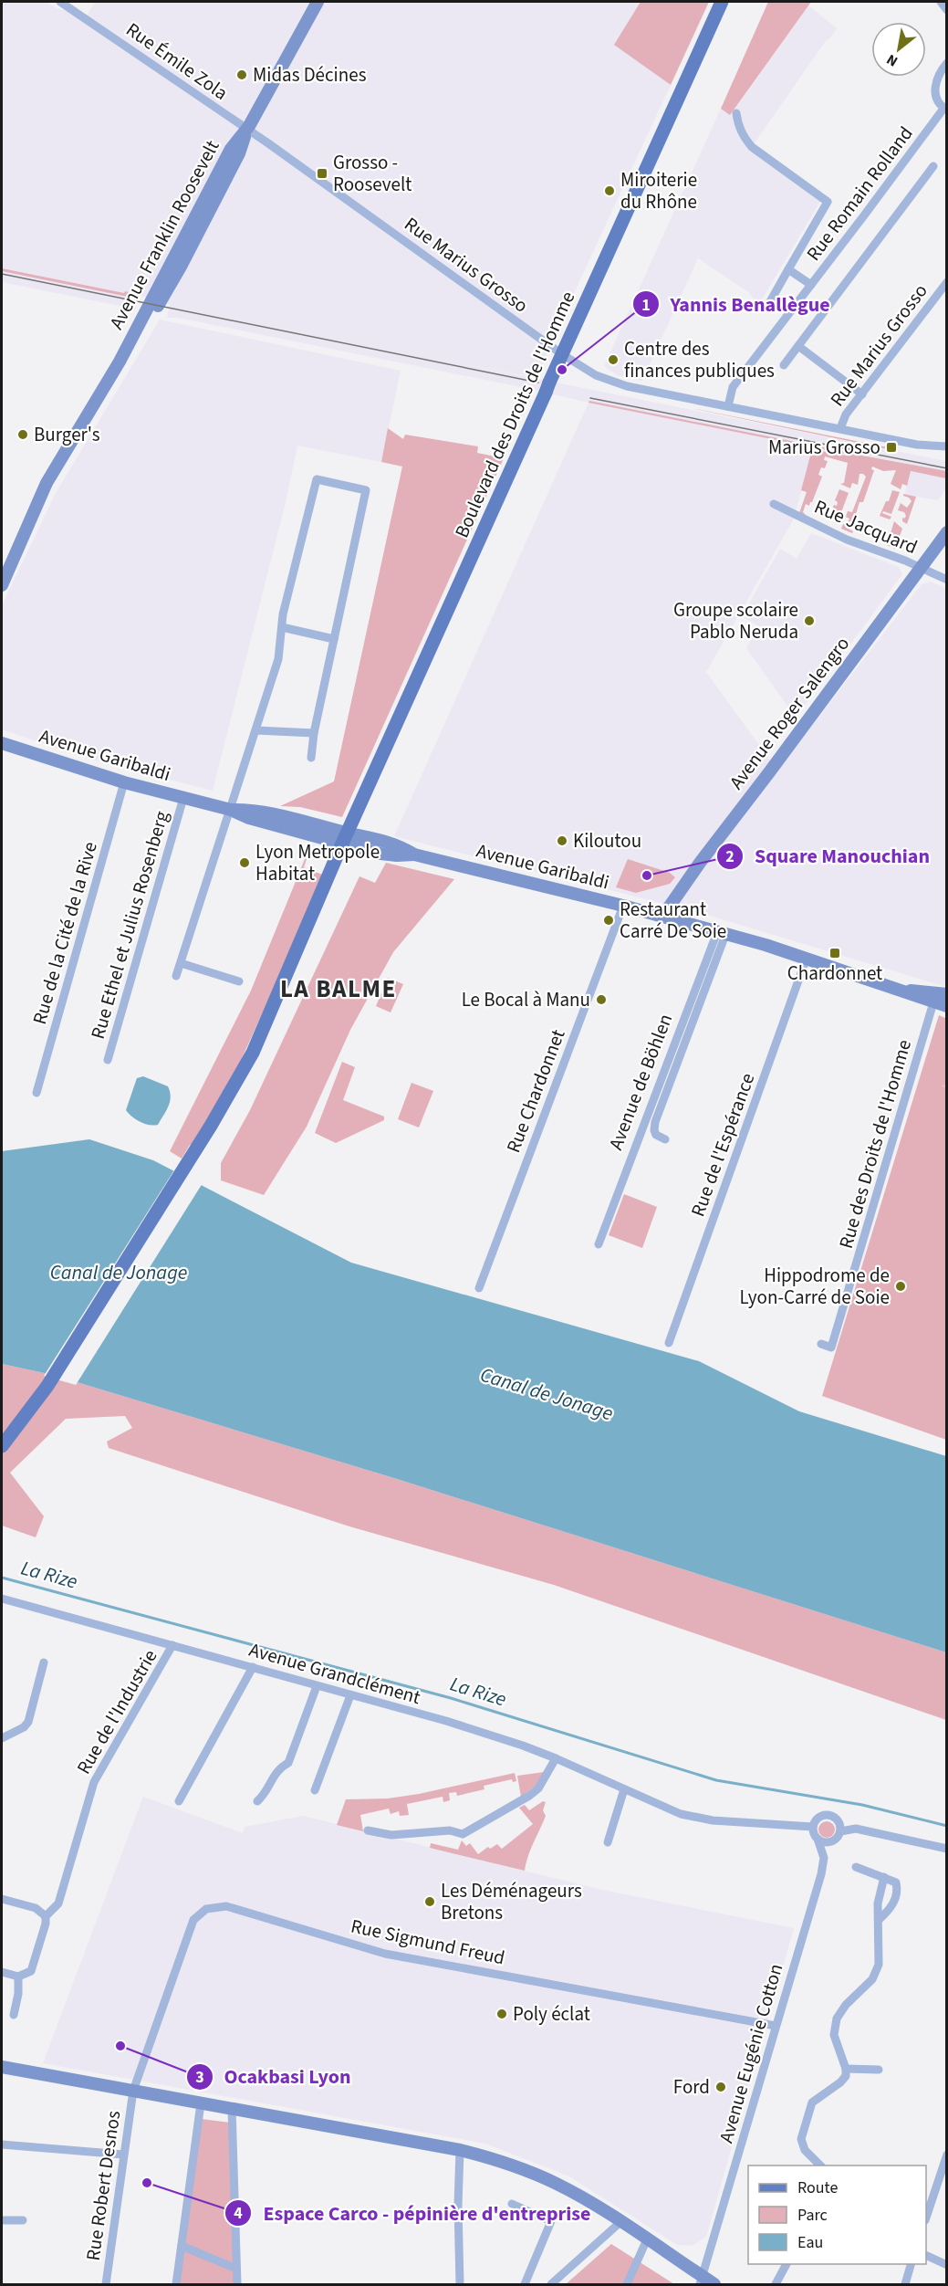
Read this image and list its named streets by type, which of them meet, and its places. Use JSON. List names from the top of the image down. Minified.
{"streets":{"main road":["Avenue Franklin Roosevelt","Boulevard des Droits de l'Homme","Avenue Roger Salengro","Avenue Garibaldi"],"street":["Rue Émile Zola","Rue Romain Rolland","Rue Marius Grosso","Rue Jacquard","Rue Ethel et Julius Rosenberg","Rue de la Cité de la Rive","Avenue de Böhlen","Rue Chardonnet","Rue des Droits de l'Homme","Rue de l'Espérance","Avenue Grandclément","Rue de l'Industrie","Rue Sigmund Freud","Avenue Eugénie Cotton","Rue Robert Desnos"]},"crossings":[["Rue Émile Zola","Avenue Franklin Roosevelt"],["Rue Émile Zola","Rue Marius Grosso"],["Rue Romain Rolland","Rue Marius Grosso"],["Avenue Franklin Roosevelt","Rue Marius Grosso"],["Rue Marius Grosso","Boulevard des Droits de l'Homme"],["Boulevard des Droits de l'Homme","Avenue Garibaldi"],["Rue Jacquard","Avenue Roger Salengro"],["Avenue Roger Salengro","Avenue Garibaldi"],["Avenue Garibaldi","Rue Ethel et Julius Rosenberg"],["Avenue Garibaldi","Rue de la Cité de la Rive"],["Avenue Garibaldi","Rue Chardonnet"],["Avenue Grandclément","Rue de l'Industrie"],["Avenue Grandclément","Avenue Eugénie Cotton"],["Rue Sigmund Freud","Avenue Eugénie Cotton"],["Rue Sigmund Freud","Rue Robert Desnos"]],"districts":["LA BALME"],"water":["Canal de Jonage","La Rize"],"places":{"other":["Midas Décines","Miroiterie du Rhône","Centre des finances publiques","Yannis Benallègue","Burger's","Groupe scolaire Pablo Neruda","Kiloutou","Lyon Metropole Habitat","Square Manouchian","Restaurant Carré De Soie","Le Bocal à Manu","Hippodrome de Lyon-Carré de Soie","Les Déménageurs Bretons","Poly éclat","Ocakbasi Lyon","Ford","Espace Carco - pépinière d'entreprise"],"transit":["Grosso - Roosevelt","Marius Grosso","Chardonnet"]},"legend":["Route","Parc","Eau"],"north":"bottom left"}
